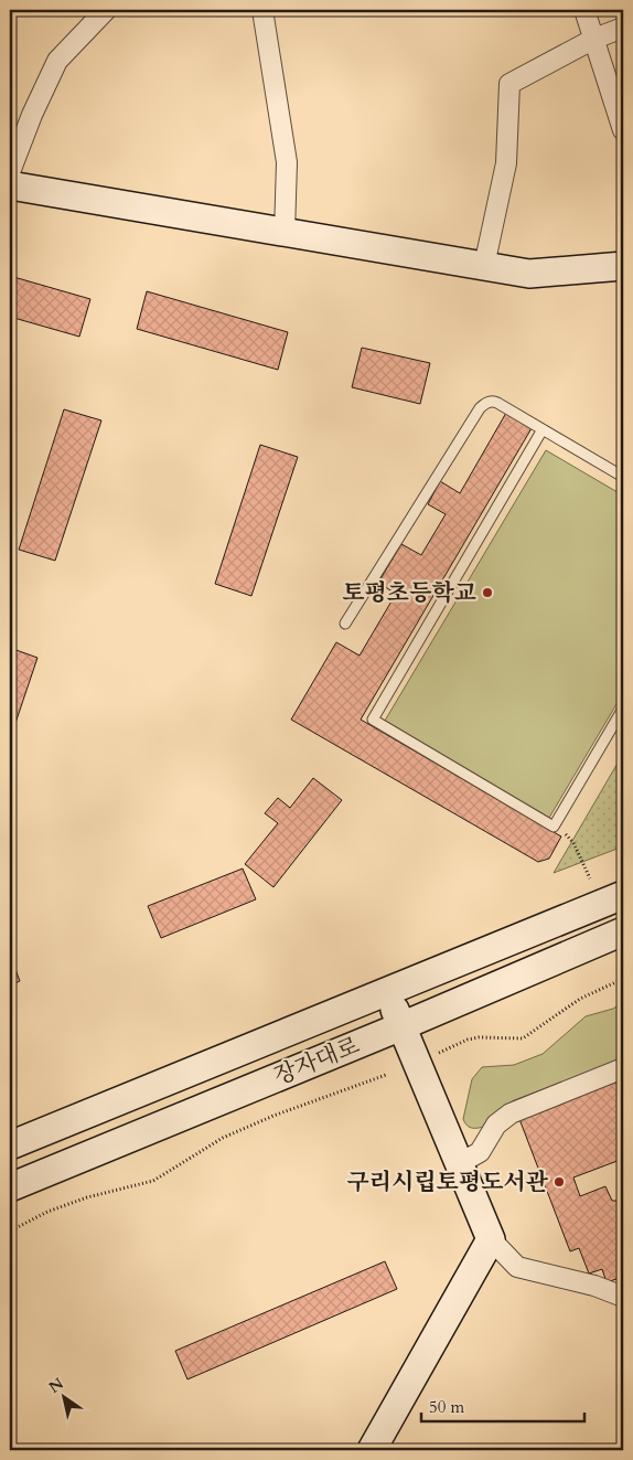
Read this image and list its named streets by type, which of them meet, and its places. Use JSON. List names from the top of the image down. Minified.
{"streets":{"street":["장자대로"]},"places":["토평초등학교","구리시립토평도서관"],"scale_bar":"50 m","north":"top left"}
